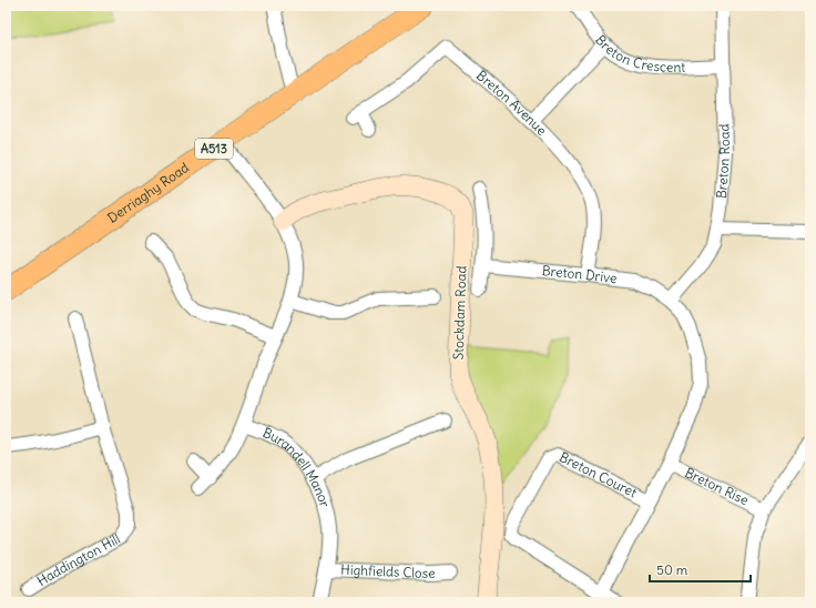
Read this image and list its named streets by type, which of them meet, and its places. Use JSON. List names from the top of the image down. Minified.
{"streets":{"main road":["A513","Derriaghy Road"],"street":["Breton Crescent","Breton Avenue","Breton Road","Breton Drive","Stockdam Road","Burandell Manor","Breton Couret","Breton Rise","Haddington Hill","Highfields Close"]},"crossings":[["Breton Crescent","Breton Road"],["Breton Avenue","Breton Drive"],["Breton Road","Breton Drive"],["Breton Road","Breton Couret"],["Derriaghy Road","Burandell Manor"],["Breton Drive","Breton Couret"],["Stockdam Road","Burandell Manor"],["Burandell Manor","Highfields Close"],["Breton Couret","Breton Rise"]],"scale_bar":"50 m"}
